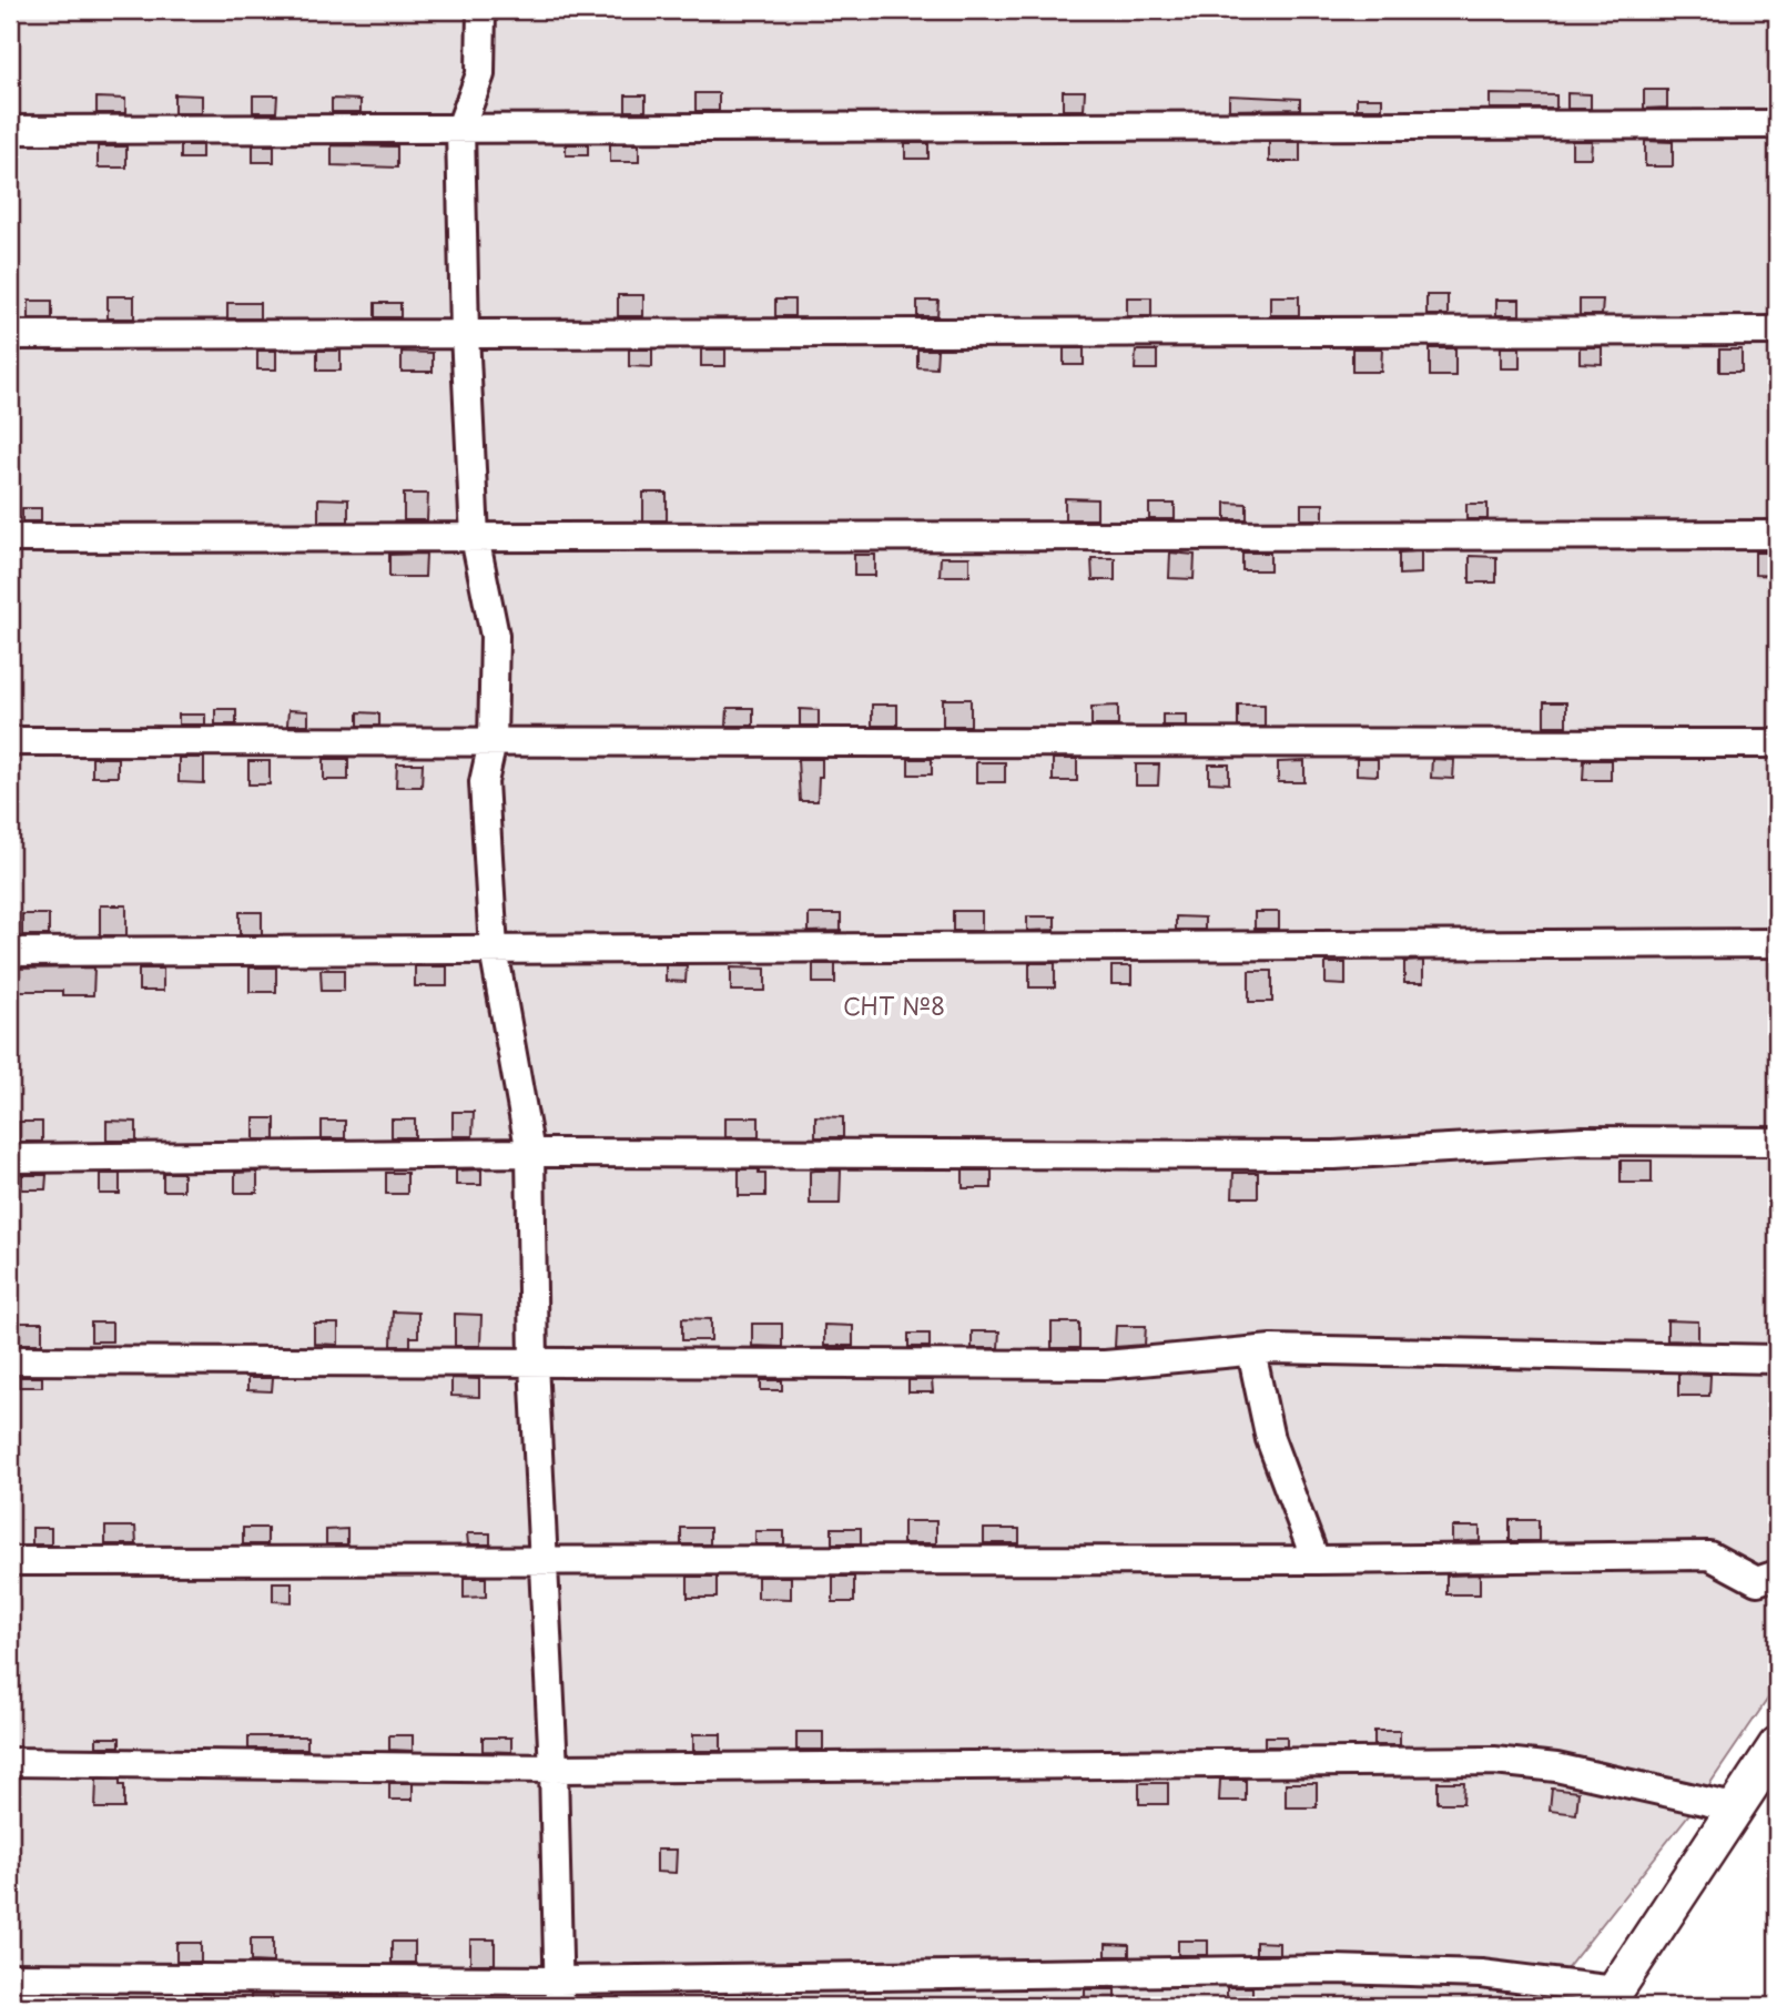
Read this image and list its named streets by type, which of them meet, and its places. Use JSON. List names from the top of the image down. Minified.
{"parks":["СНТ №8"]}
